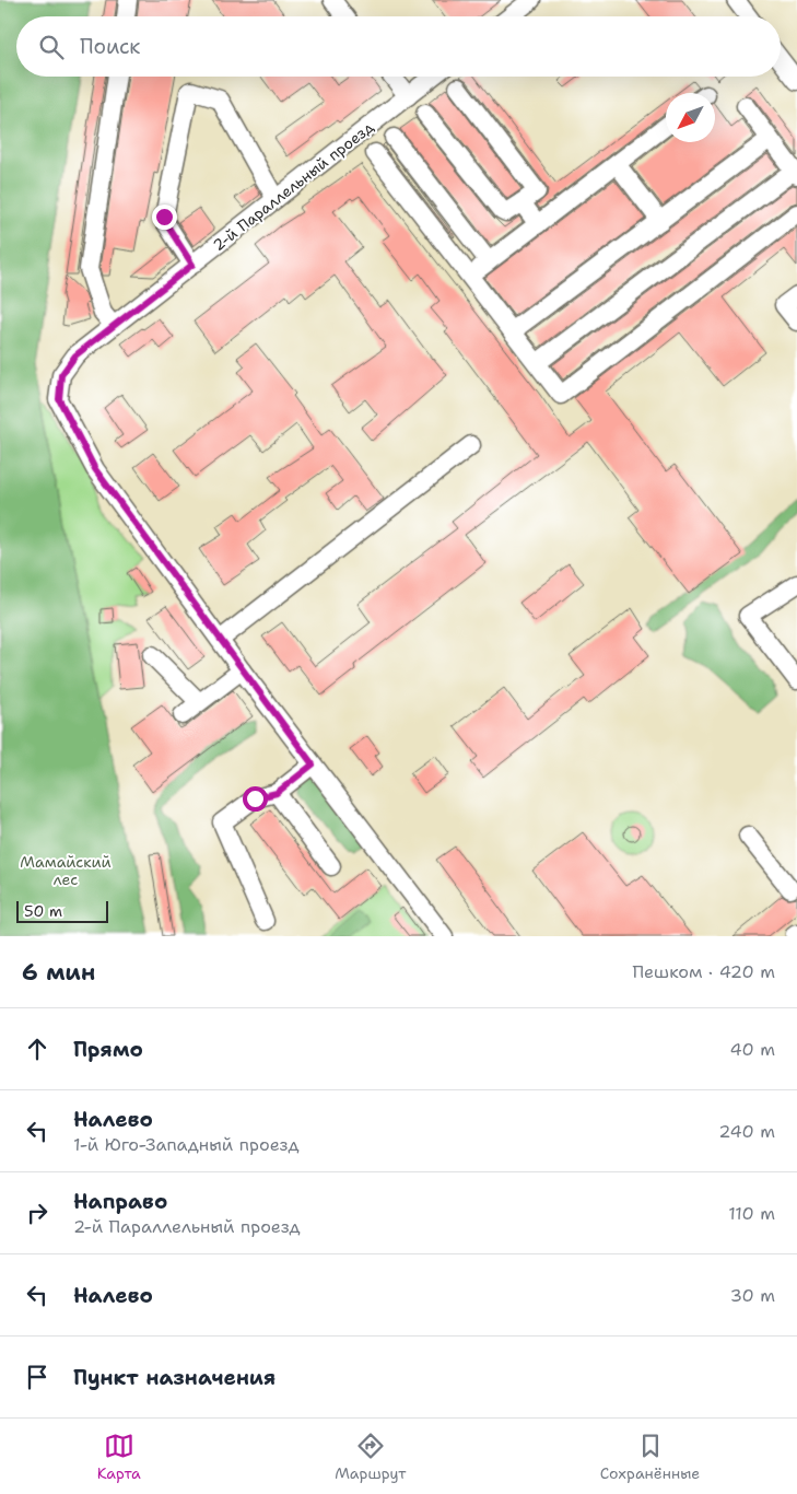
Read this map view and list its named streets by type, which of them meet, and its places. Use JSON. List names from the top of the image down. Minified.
{"streets":{"street":["2-й Параллельный проезд"]},"parks":["Мамайский лес"],"scale_bar":"50 m","north":"bottom left","page":{"search":"Поиск","scale":"50 m","heading":["6 мин","Пешком · 420 m"],"list":[["Прямо","40 m"],["Налево","1-й Юго-Западный проезд","240 m"],["Направо","2-й Параллельный проезд","110 m"],["Налево","30 m"],"Пункт назначения"],"nav":["Карта","Маршрут","Сохранённые"]}}
